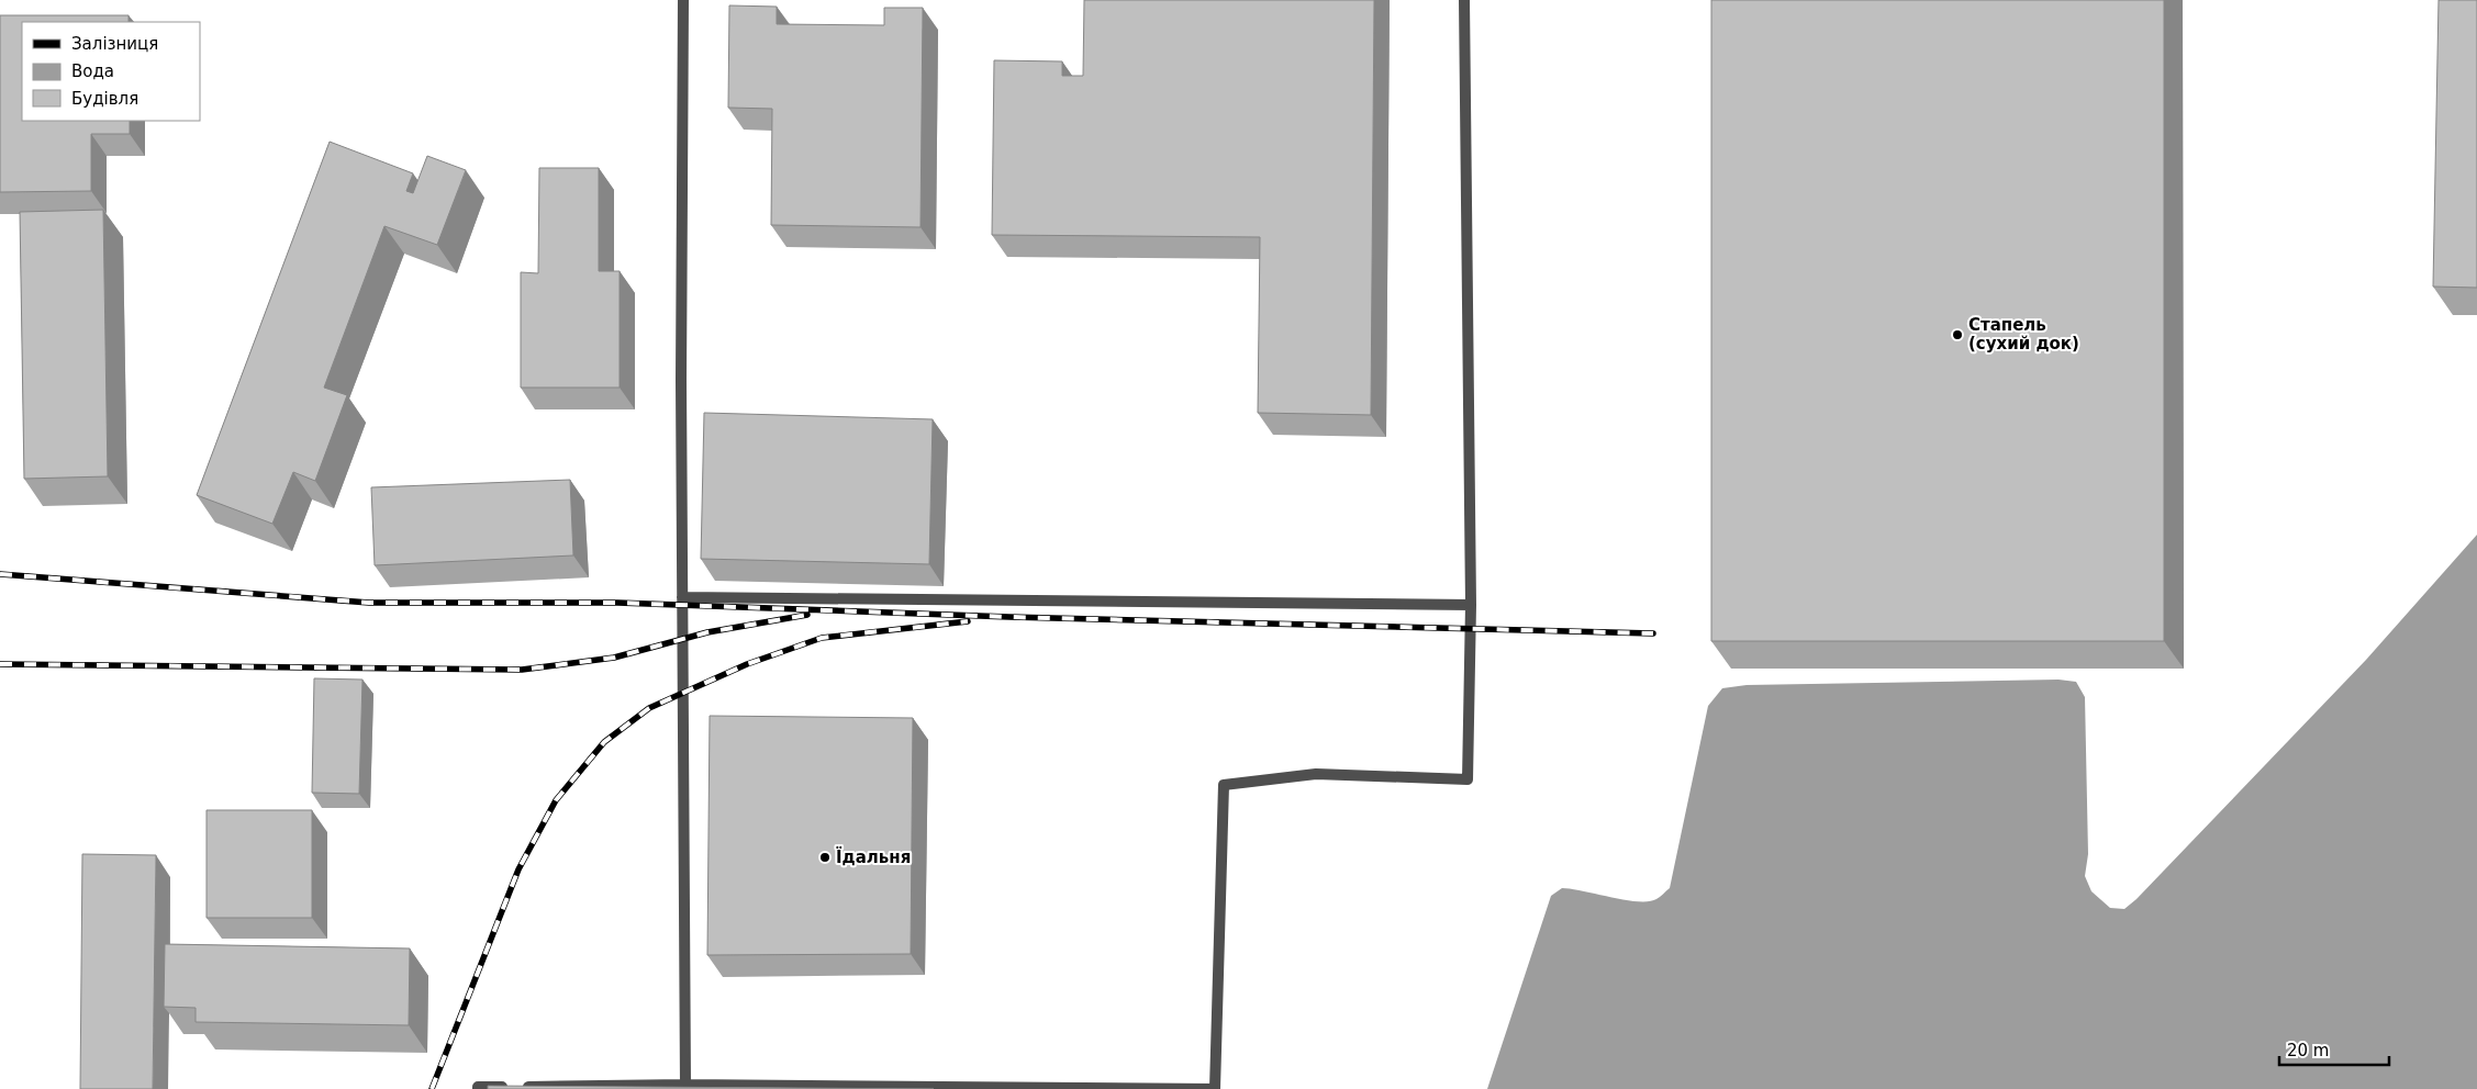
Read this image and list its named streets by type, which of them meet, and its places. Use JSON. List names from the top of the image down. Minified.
{"places":["Стапель (сухий док)","Їдальня"],"legend":["Залізниця","Вода","Будівля"],"scale_bar":"20 m"}
